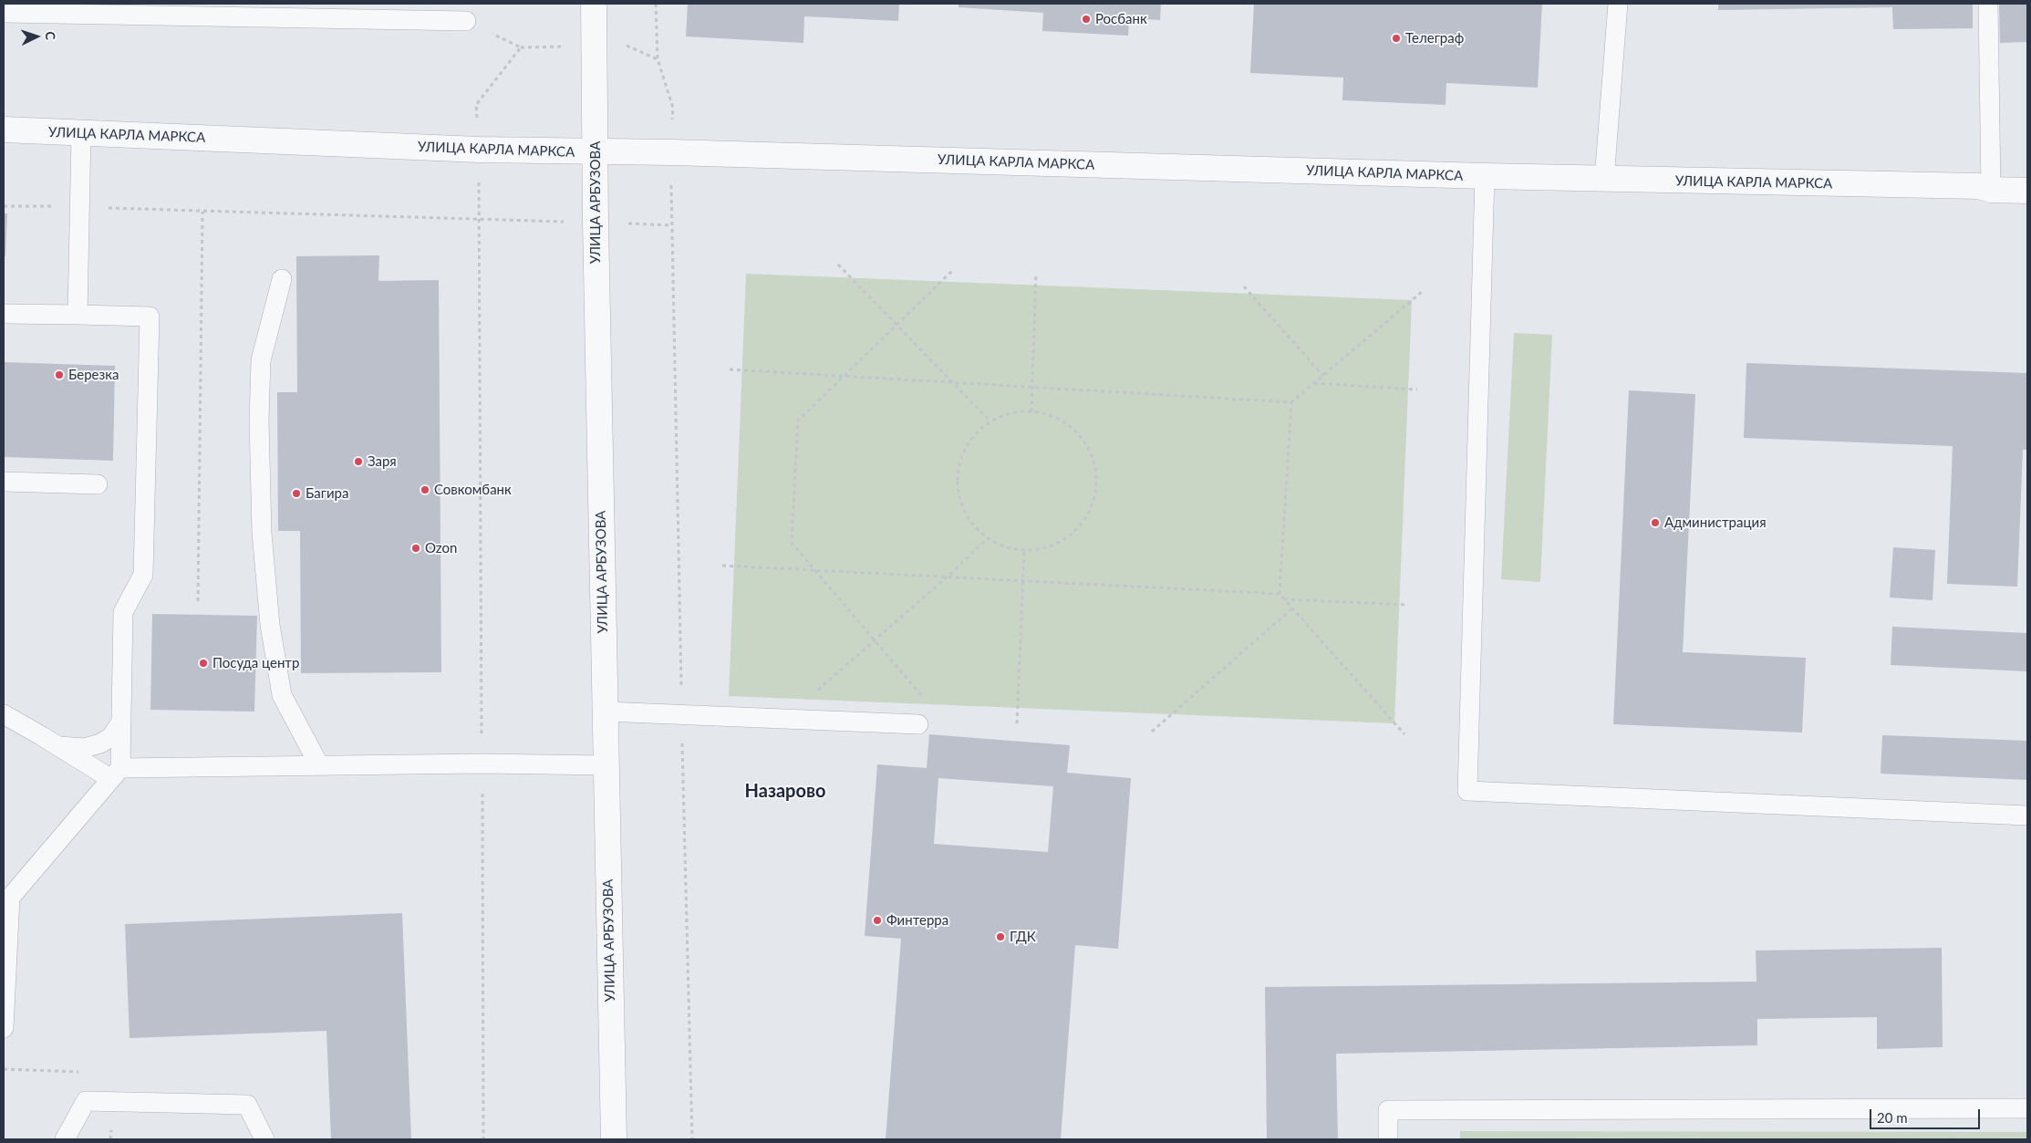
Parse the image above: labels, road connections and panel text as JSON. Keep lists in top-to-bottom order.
{
  "streets": {
    "street": ["УЛИЦА КАРЛА МАРКСА", "УЛИЦА АРБУЗОВА"]
  },
  "crossings": [
    ["УЛИЦА КАРЛА МАРКСА", "УЛИЦА АРБУЗОВА"]
  ],
  "districts": ["Назарово"],
  "places": [
    "Росбанк",
    "Телеграф",
    "Березка",
    "Заря",
    "Совкомбанк",
    "Багира",
    "Администрация",
    "Ozon",
    "Посуда центр",
    "Финтерра",
    "ГДК"
  ],
  "scale_bar": "20 m",
  "north": "right"
}
